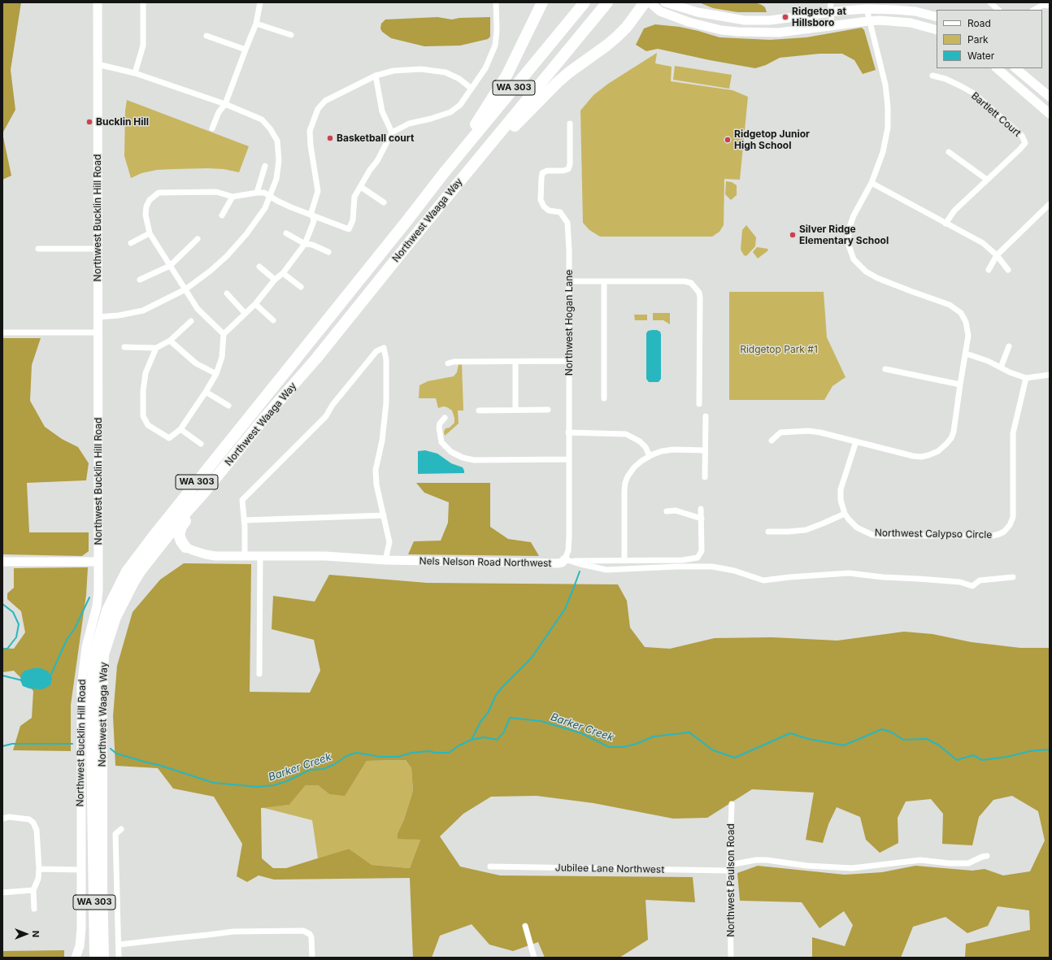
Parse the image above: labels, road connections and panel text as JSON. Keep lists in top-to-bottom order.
{
  "streets": {
    "highway": ["WA 303", "Northwest Waaga Way"],
    "main road": ["Northwest Bucklin Hill Road", "Nels Nelson Road Northwest"],
    "street": [
      "Bartlett Court",
      "Northwest Hogan Lane",
      "Northwest Calypso Circle",
      "Jubilee Lane Northwest",
      "Northwest Paulson Road"
    ]
  },
  "crossings": [
    ["Northwest Hogan Lane", "Nels Nelson Road Northwest"],
    ["Jubilee Lane Northwest", "Northwest Paulson Road"]
  ],
  "water": ["Barker Creek"],
  "parks": ["Ridgetop Park #1"],
  "places": [
    "Ridgetop at Hillsboro",
    "Bucklin Hill",
    "Basketball court",
    "Ridgetop Junior High School",
    "Silver Ridge Elementary School"
  ],
  "legend": ["Road", "Park", "Water"],
  "north": "right"
}
